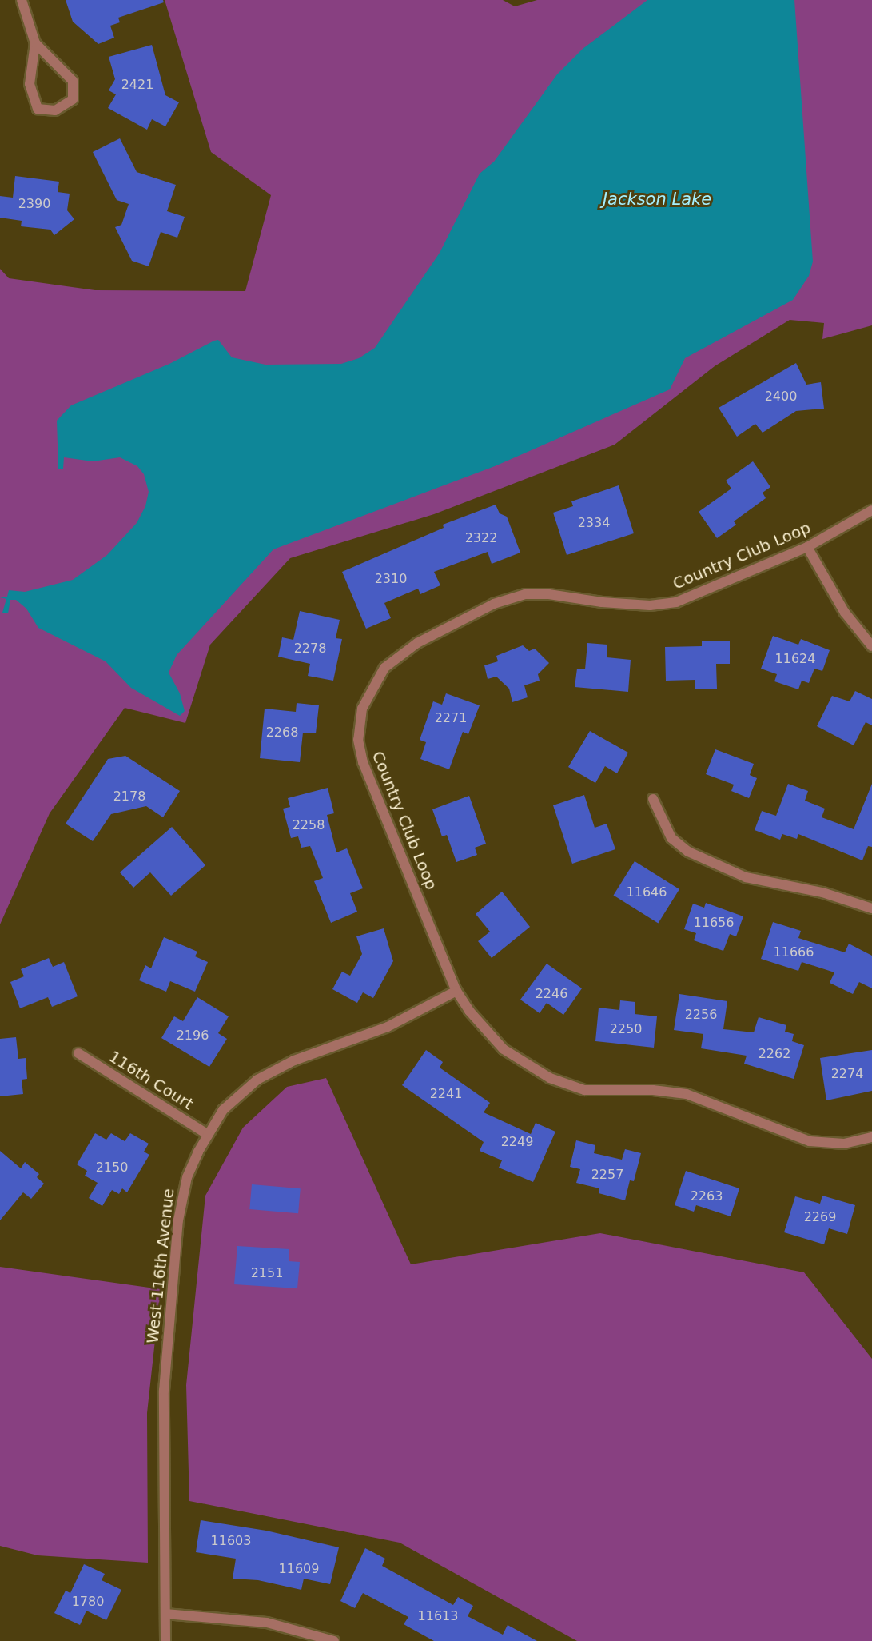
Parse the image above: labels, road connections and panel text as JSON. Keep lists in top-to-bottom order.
{
  "streets": {
    "street": ["Country Club Loop", "116th Court", "West 116th Avenue"]
  },
  "crossings": [
    ["Country Club Loop", "West 116th Avenue"],
    ["116th Court", "West 116th Avenue"]
  ],
  "water": ["Jackson Lake"],
  "house_numbers": [
    "2421",
    "2390",
    "2400",
    "2334",
    "2322",
    "2310",
    "2278",
    "11624",
    "2271",
    "2268",
    "2178",
    "2258",
    "11646",
    "11656",
    "11666",
    "2246",
    "2256",
    "2250",
    "2196",
    "2262",
    "2274",
    "2241",
    "2249",
    "2150",
    "2257",
    "2263",
    "2269",
    "2151",
    "11603",
    "11609",
    "1780",
    "11613"
  ]
}
